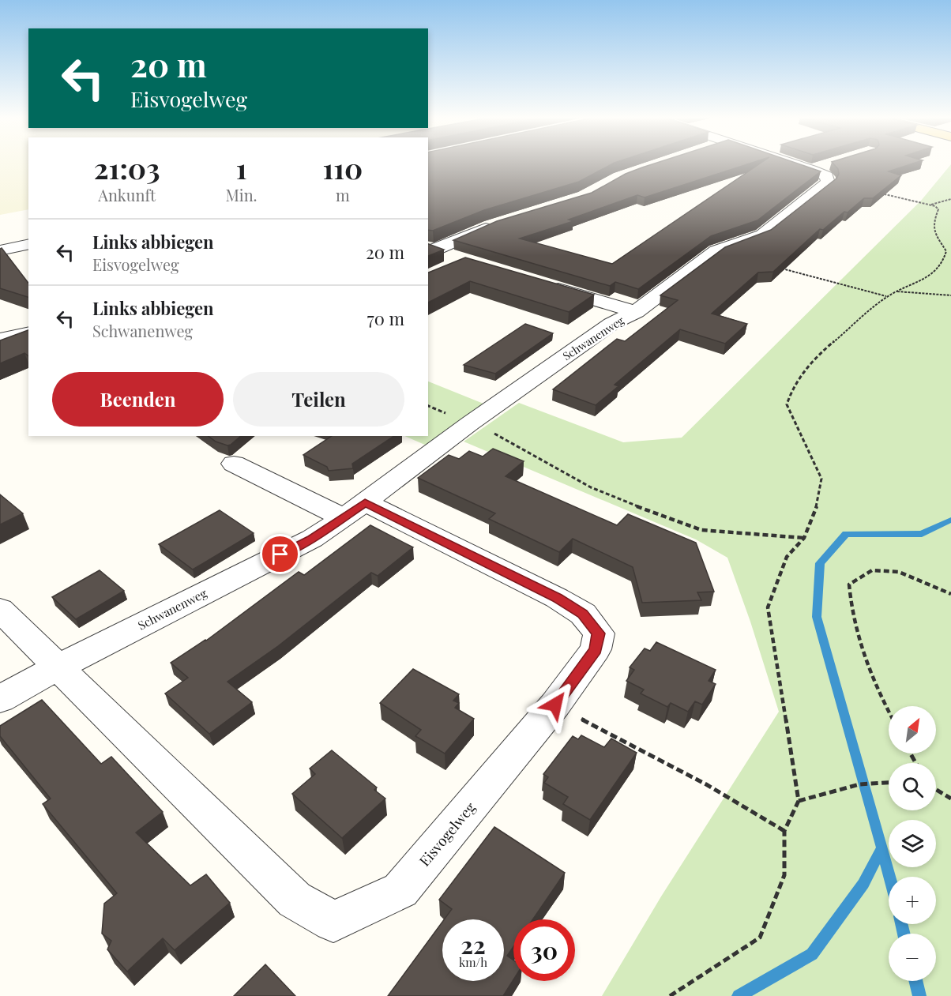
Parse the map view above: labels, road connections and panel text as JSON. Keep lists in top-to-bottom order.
{
  "streets": {
    "street": ["Schwanenweg", "Eisvogelweg"]
  },
  "crossings": [
    ["Schwanenweg", "Eisvogelweg"]
  ],
  "north": "top right",
  "page": {
    "turn": ["20 m", "Eisvogelweg"],
    "eta": [
      "21:03",
      "Ankunft",
      "1",
      "Min.",
      "110",
      "m"
    ],
    "list": [
      {
        "name": "Links abbiegen",
        "note": "Eisvogelweg",
        "value": "20 m"
      },
      {
        "name": "Links abbiegen",
        "note": "Schwanenweg",
        "value": "70 m"
      }
    ],
    "buttons": ["Beenden", "Teilen"],
    "map_buttons": ["+", "−"],
    "speed": "22 km/h",
    "limit": "30"
  }
}
